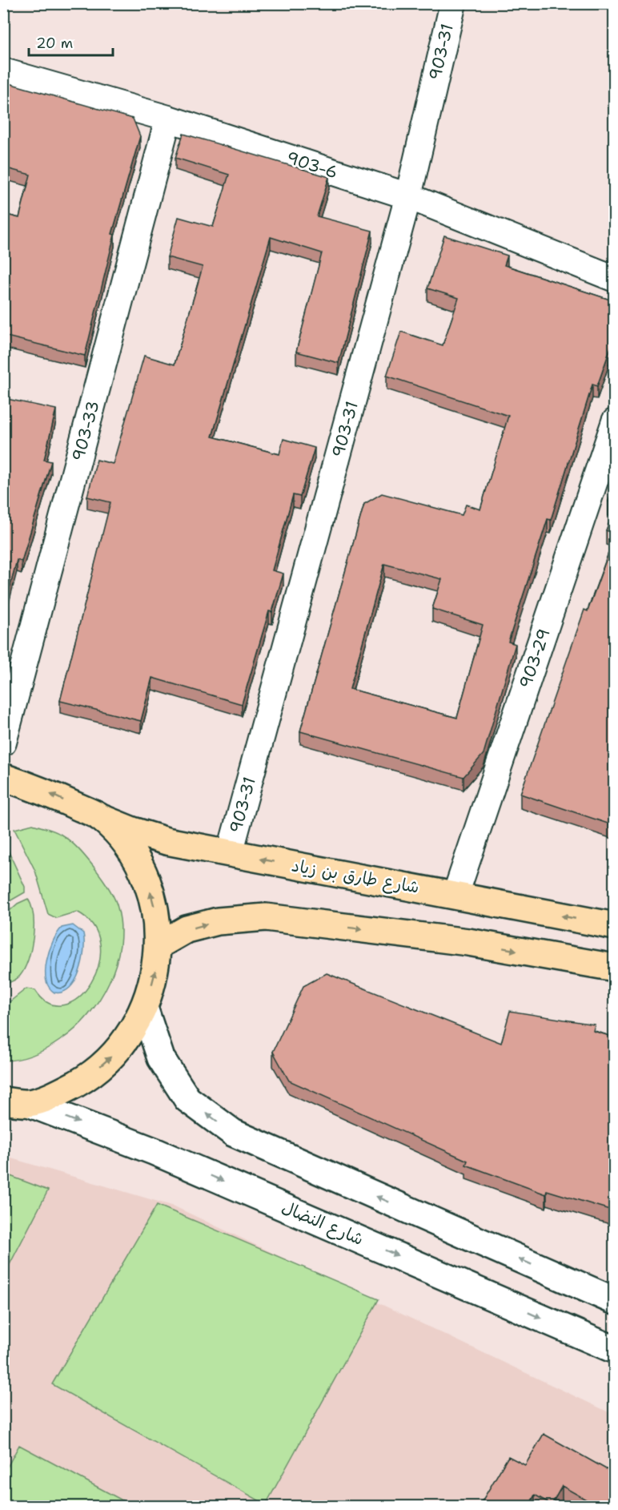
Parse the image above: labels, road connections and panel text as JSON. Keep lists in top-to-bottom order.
{
  "streets": {
    "main road": ["شارع طارق بن زياد", "شارع النضال"],
    "street": [
      "903-31",
      "903-6",
      "903-33",
      "903-29"
    ]
  },
  "crossings": [
    ["903-31", "903-6"],
    ["903-31", "شارع طارق بن زياد"],
    ["903-6", "903-33"],
    ["903-29", "شارع طارق بن زياد"]
  ],
  "scale_bar": "20 m"
}
